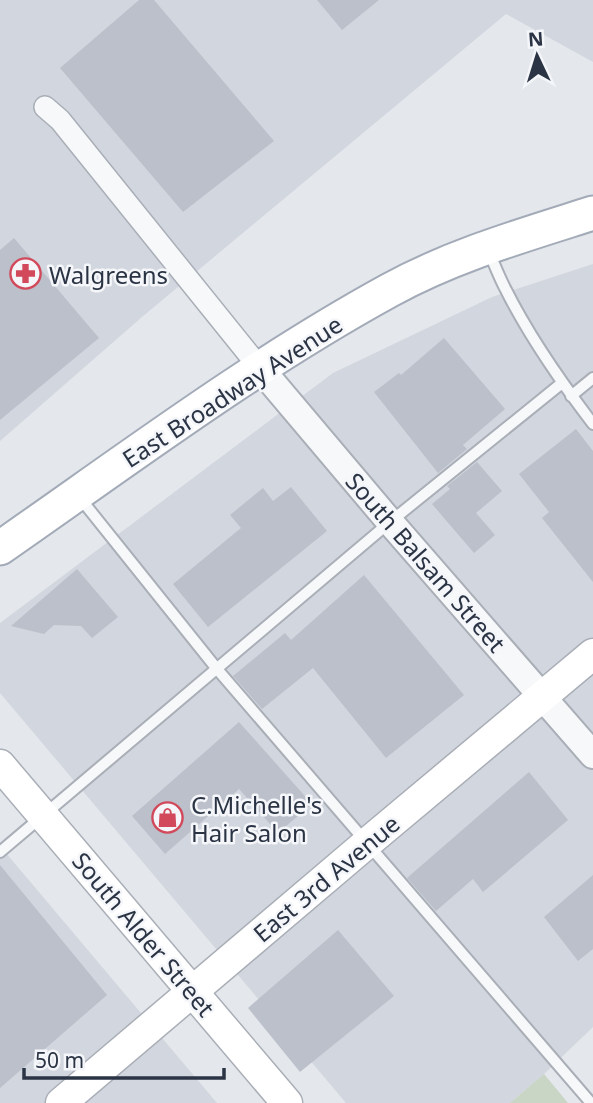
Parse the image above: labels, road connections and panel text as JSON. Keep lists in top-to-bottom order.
{
  "streets": {
    "main road": ["East Broadway Avenue", "East 3rd Avenue", "South Alder Street"],
    "street": ["South Balsam Street"]
  },
  "crossings": [
    ["East Broadway Avenue", "South Balsam Street"],
    ["South Balsam Street", "East 3rd Avenue"],
    ["East 3rd Avenue", "South Alder Street"]
  ],
  "places": {
    "pharmacy": ["Walgreens"],
    "shop": ["C.Michelle's Hair Salon"]
  },
  "scale_bar": "50 m",
  "north": "top"
}
